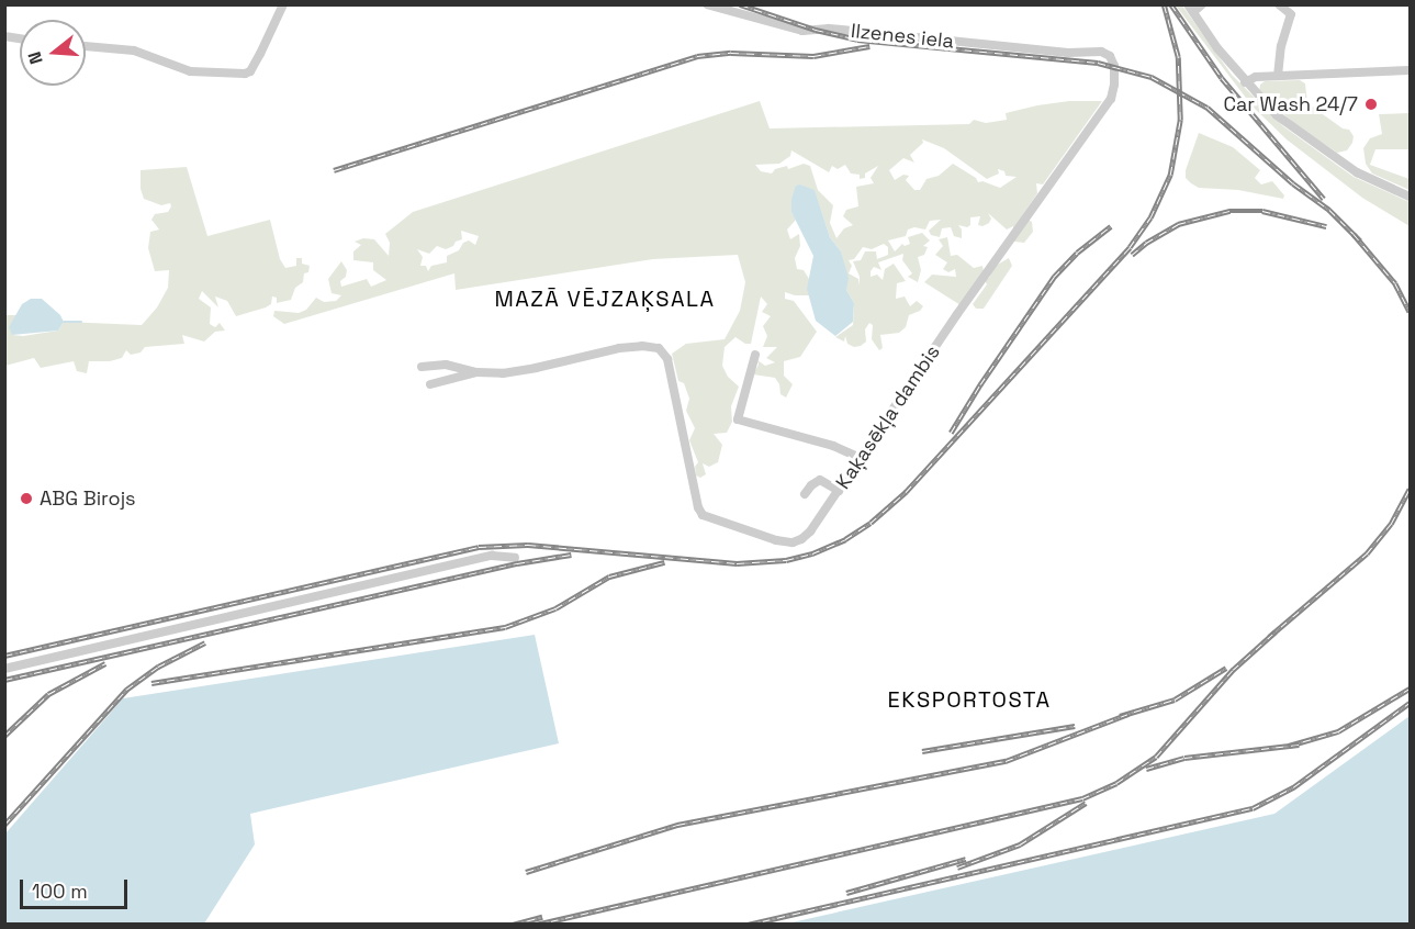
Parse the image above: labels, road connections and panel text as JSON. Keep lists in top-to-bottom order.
{
  "streets": {
    "street": ["Ilzenes iela", "Kaķasēkļa dambis"]
  },
  "crossings": [
    ["Ilzenes iela", "Kaķasēkļa dambis"]
  ],
  "districts": ["MAZĀ VĒJZAĶSALA", "EKSPORTOSTA"],
  "places": ["Car Wash 24/7", "ABG Birojs"],
  "scale_bar": "100 m",
  "north": "left"
}
